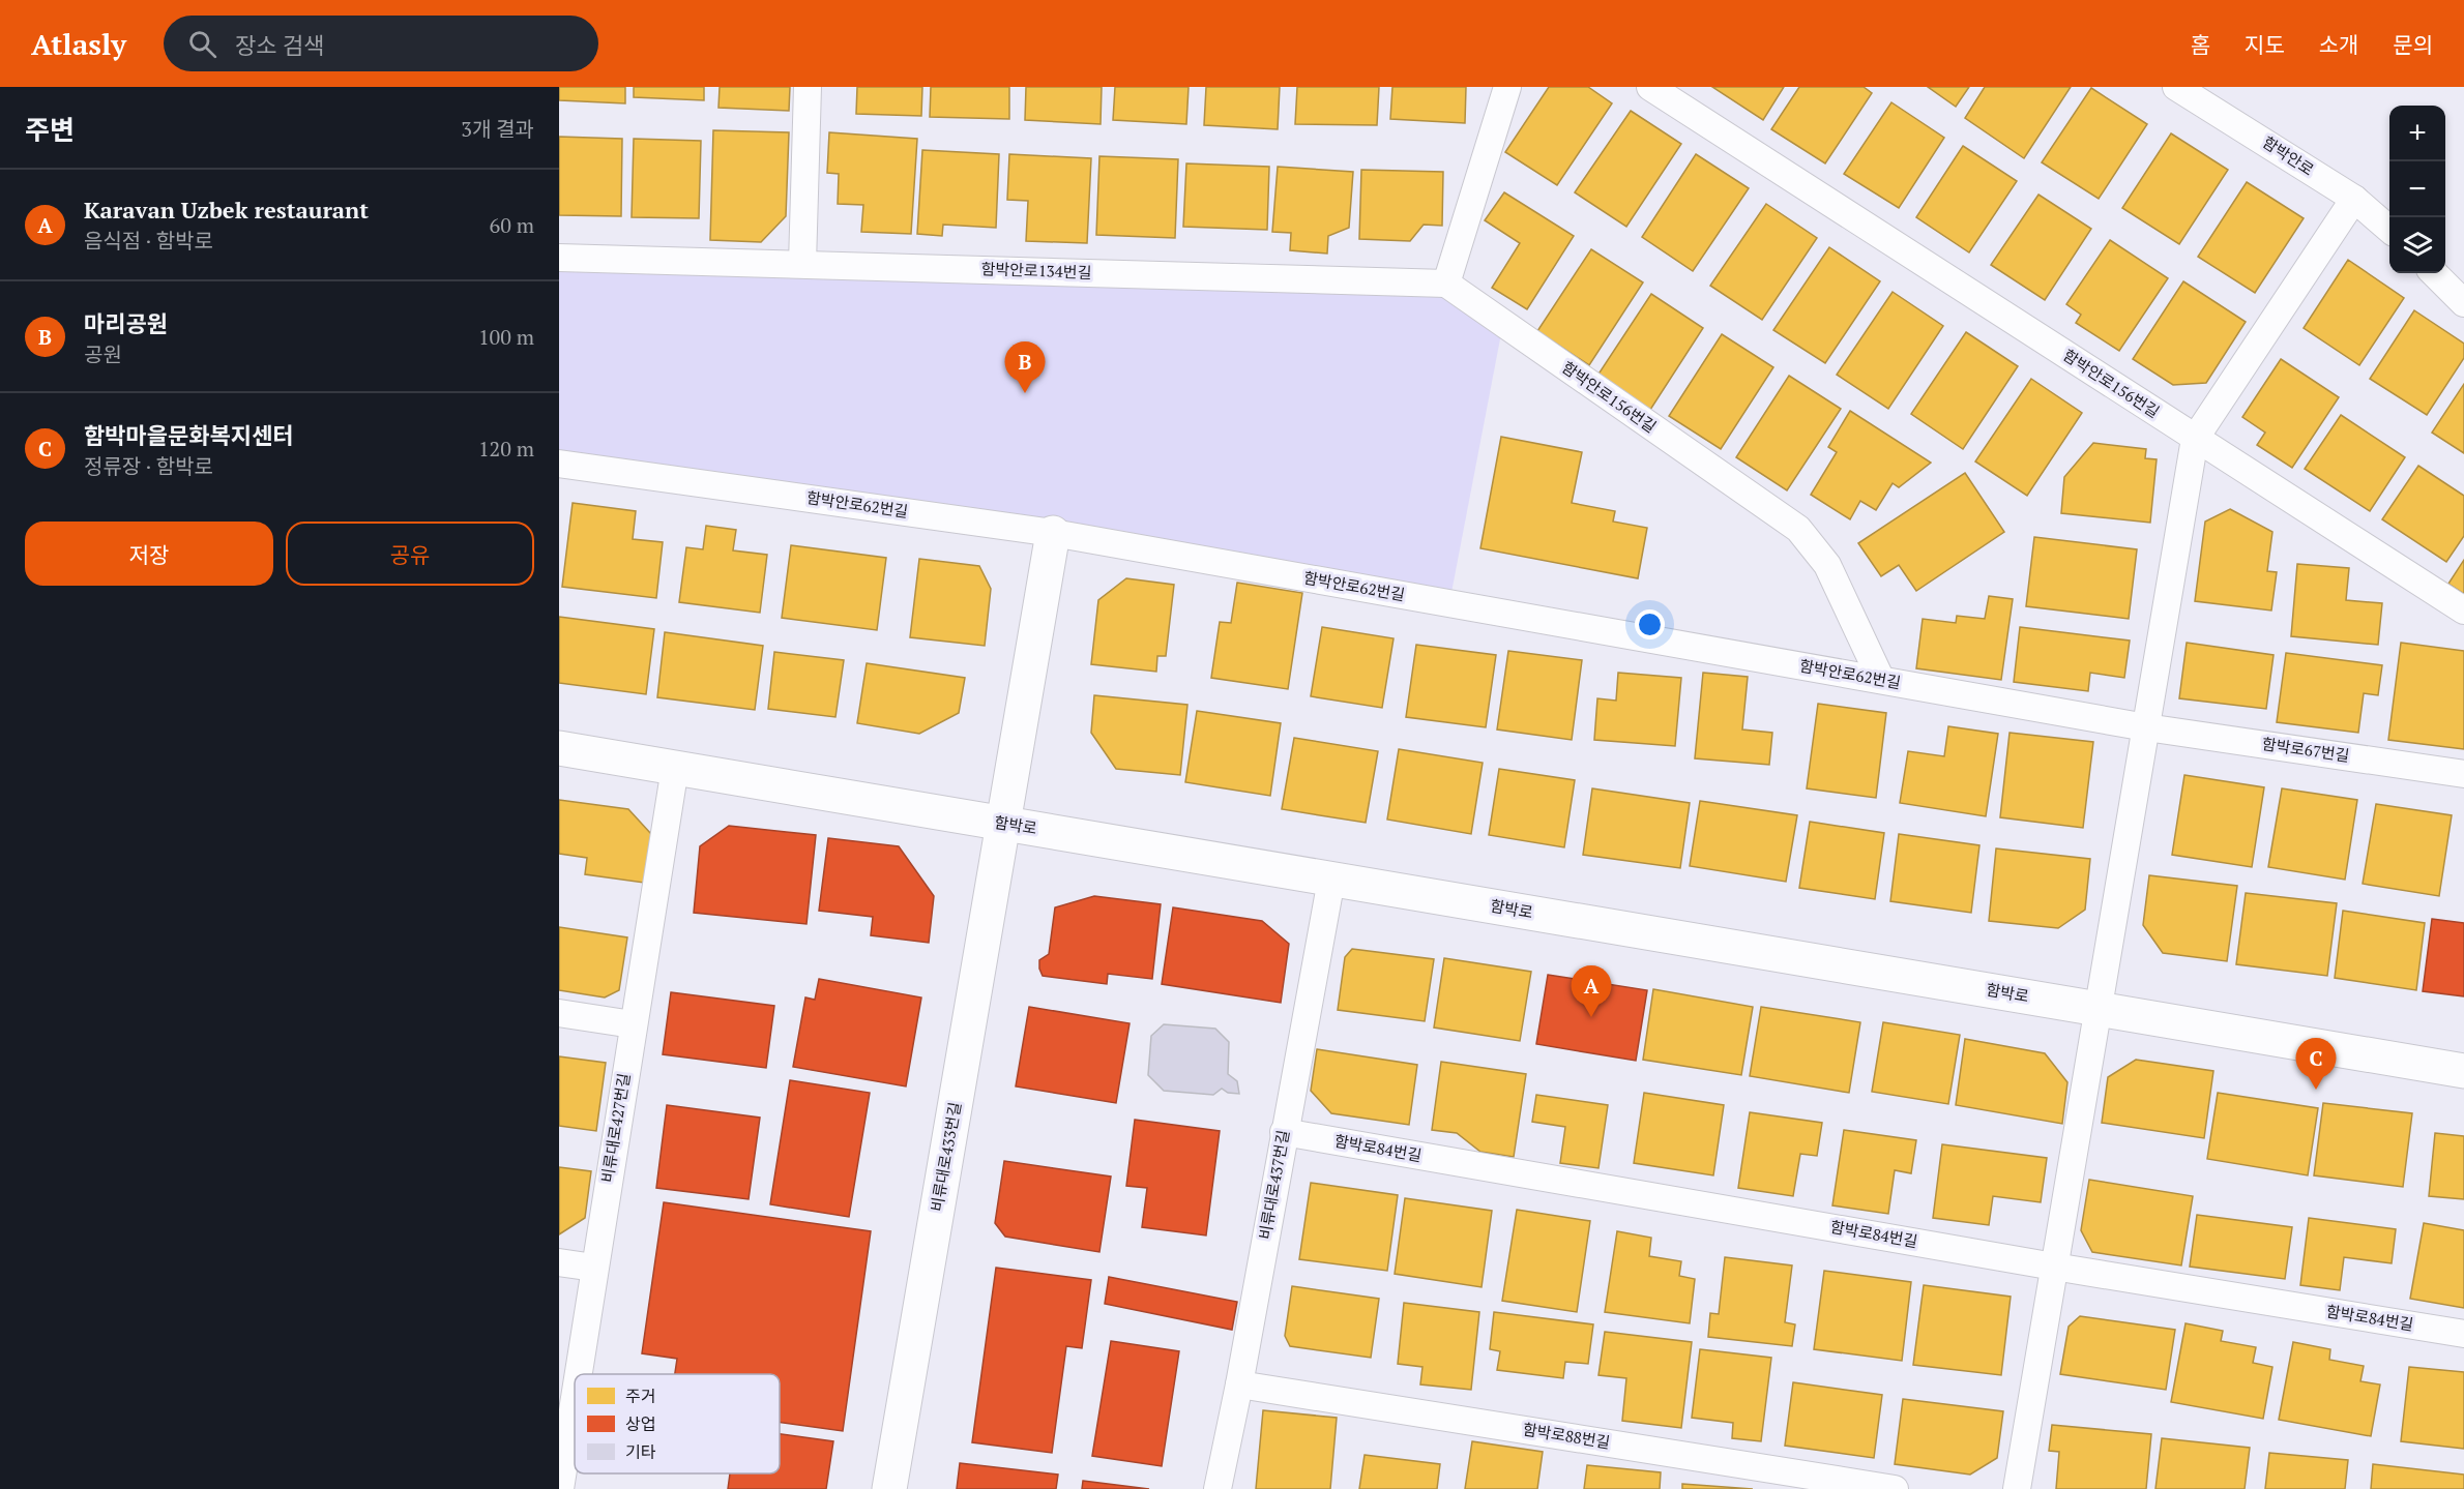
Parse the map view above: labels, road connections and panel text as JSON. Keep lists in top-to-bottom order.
{
  "streets": {
    "street": ["함박로", "비류대로433번길"],
    "lane": [
      "함박안로",
      "함박안로134번길",
      "함박안로156번길",
      "함박안로62번길",
      "함박로67번길",
      "비류대로427번길",
      "함박로84번길",
      "비류대로437번길",
      "함박로88번길"
    ]
  },
  "crossings": [
    ["함박안로134번길", "함박안로156번길"],
    ["함박안로156번길", "함박안로62번길"],
    ["함박안로62번길", "함박로67번길"],
    ["함박안로62번길", "비류대로433번길"],
    ["함박로", "비류대로427번길"],
    ["함박로", "비류대로433번길"],
    ["함박로", "비류대로437번길"],
    ["함박로84번길", "비류대로437번길"],
    ["비류대로437번길", "함박로88번길"]
  ],
  "legend": ["주거", "상업", "기타"],
  "page": {
    "header": "Atlasly",
    "search": "장소 검색",
    "nav": [
      "홈",
      "지도",
      "소개",
      "문의"
    ],
    "heading": ["주변", "3개 결과"],
    "map_buttons": ["+", "−"],
    "list": [
      {
        "mark": "A",
        "name": "Karavan Uzbek restaurant",
        "note": "음식점 · 함박로",
        "value": "60 m"
      },
      {
        "mark": "B",
        "name": "마리공원",
        "note": "공원",
        "value": "100 m"
      },
      {
        "mark": "C",
        "name": "함박마을문화복지센터",
        "note": "정류장 · 함박로",
        "value": "120 m"
      }
    ],
    "pins": ["B", "A", "C"],
    "buttons": ["저장", "공유"]
  }
}
